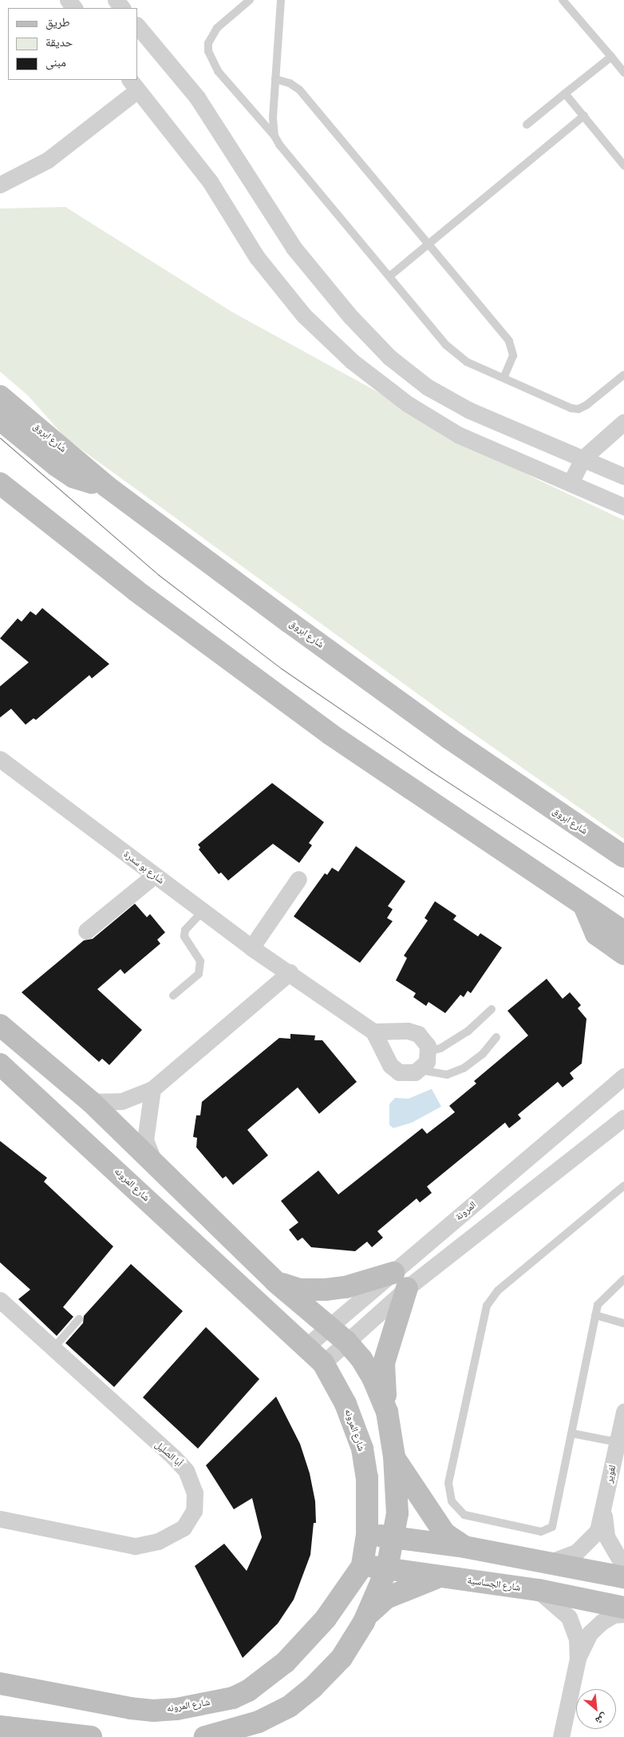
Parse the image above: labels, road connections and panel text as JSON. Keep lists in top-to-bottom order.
{
  "streets": {
    "street": [
      "شارع ابروق",
      "شارع بو سدرة",
      "شارع المرونه",
      "المرونة",
      "أبا الصليل",
      "لغوير",
      "شارع الجساسية"
    ]
  },
  "crossings": [
    ["شارع المرونه", "المرونة"],
    ["شارع المرونه", "شارع الجساسية"]
  ],
  "legend": ["طريق", "حديقة", "مبنى"],
  "north": "bottom right"
}
